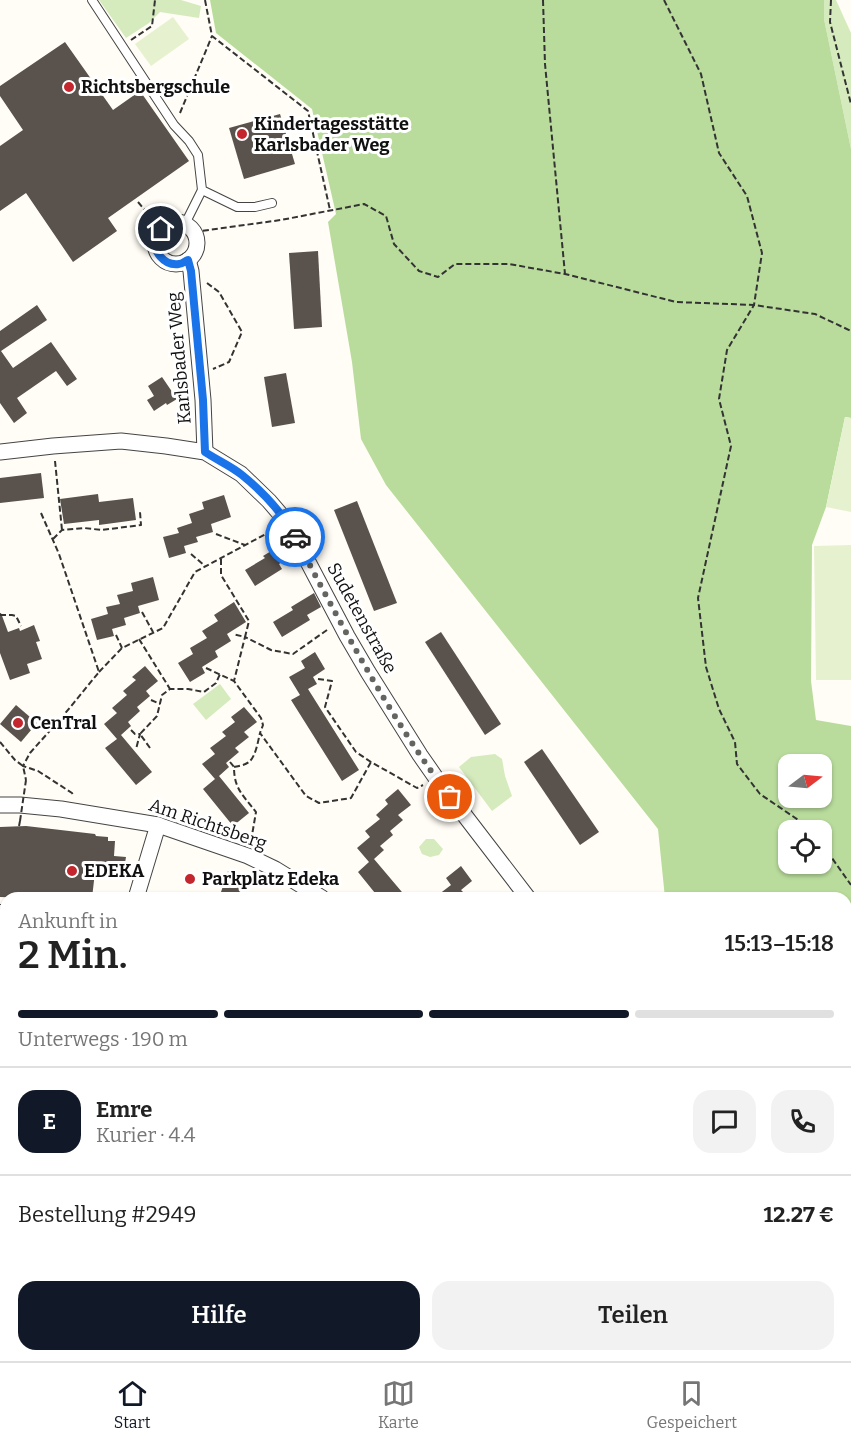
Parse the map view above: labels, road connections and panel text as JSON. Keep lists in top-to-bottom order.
{
  "streets": {
    "street": ["Karlsbader Weg", "Sudetenstraße", "Am Richtsberg"]
  },
  "crossings": [
    ["Karlsbader Weg", "Sudetenstraße"]
  ],
  "places": [
    "Richtsbergschule",
    "Kindertagesstätte Karlsbader Weg",
    "CenTral",
    "EDEKA",
    "Parkplatz Edeka"
  ],
  "north": "right",
  "page": {
    "heading": ["2 Min.", "Ankunft in", "15:13–15:18"],
    "panel": [
      "Emre",
      "Kurier · 4.4",
      "Bestellung #2949",
      "12.27 €"
    ],
    "bar": "Unterwegs · 190 m",
    "round": "E",
    "buttons": ["Hilfe", "Teilen"],
    "tabs": ["Start", "Karte", "Gespeichert"]
  }
}
